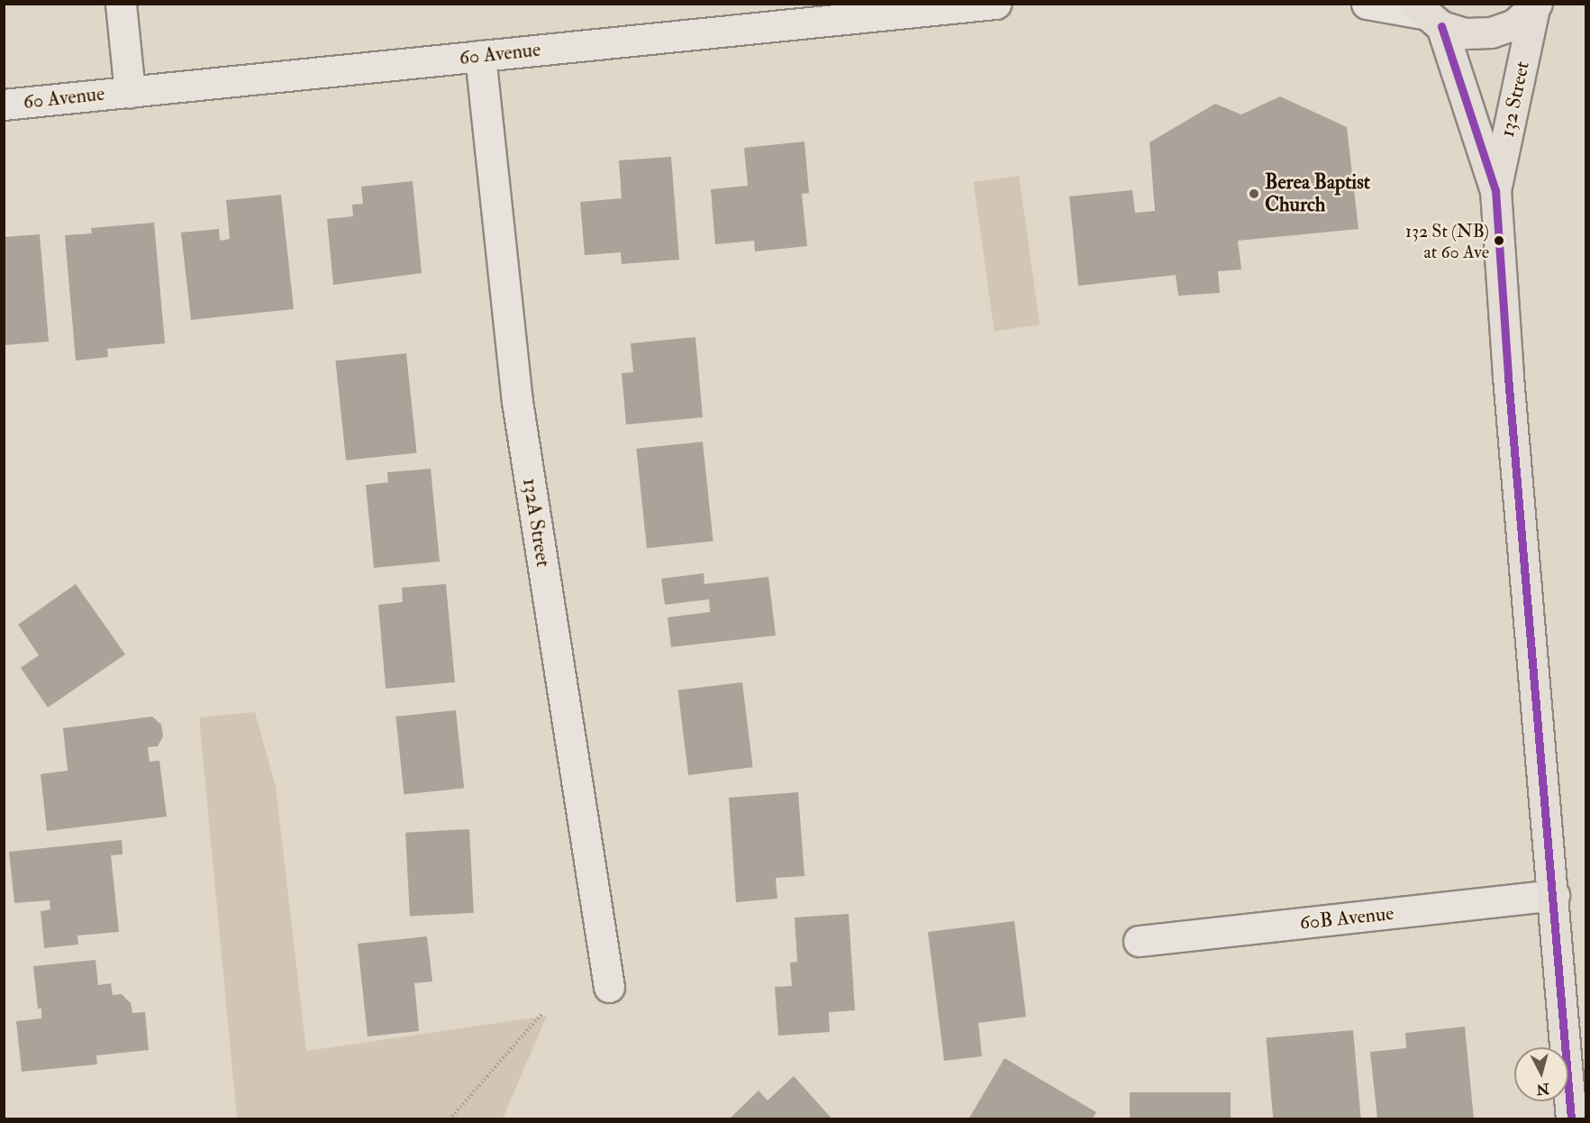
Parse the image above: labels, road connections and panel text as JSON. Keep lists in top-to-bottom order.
{
  "streets": {
    "main road": ["132 Street"],
    "street": ["60 Avenue", "132A Street", "60B Avenue"]
  },
  "crossings": [
    ["60 Avenue", "132A Street"],
    ["132 Street", "60B Avenue"]
  ],
  "places": ["Berea Baptist Church", "132 St (NB) at 60 Ave"],
  "north": "bottom"
}
